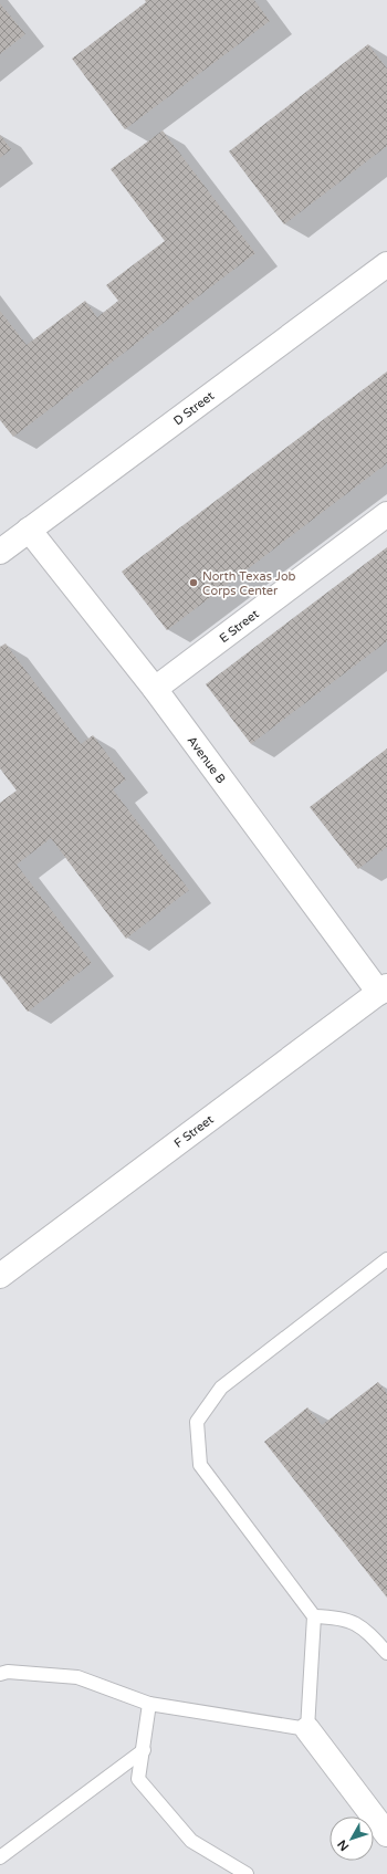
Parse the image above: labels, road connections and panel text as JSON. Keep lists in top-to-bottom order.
{
  "streets": {
    "street": [
      "D Street",
      "E Street",
      "Avenue B",
      "F Street"
    ]
  },
  "crossings": [
    ["D Street", "Avenue B"],
    ["E Street", "Avenue B"],
    ["Avenue B", "F Street"]
  ],
  "places": ["North Texas Job Corps Center"],
  "north": "bottom left"
}
